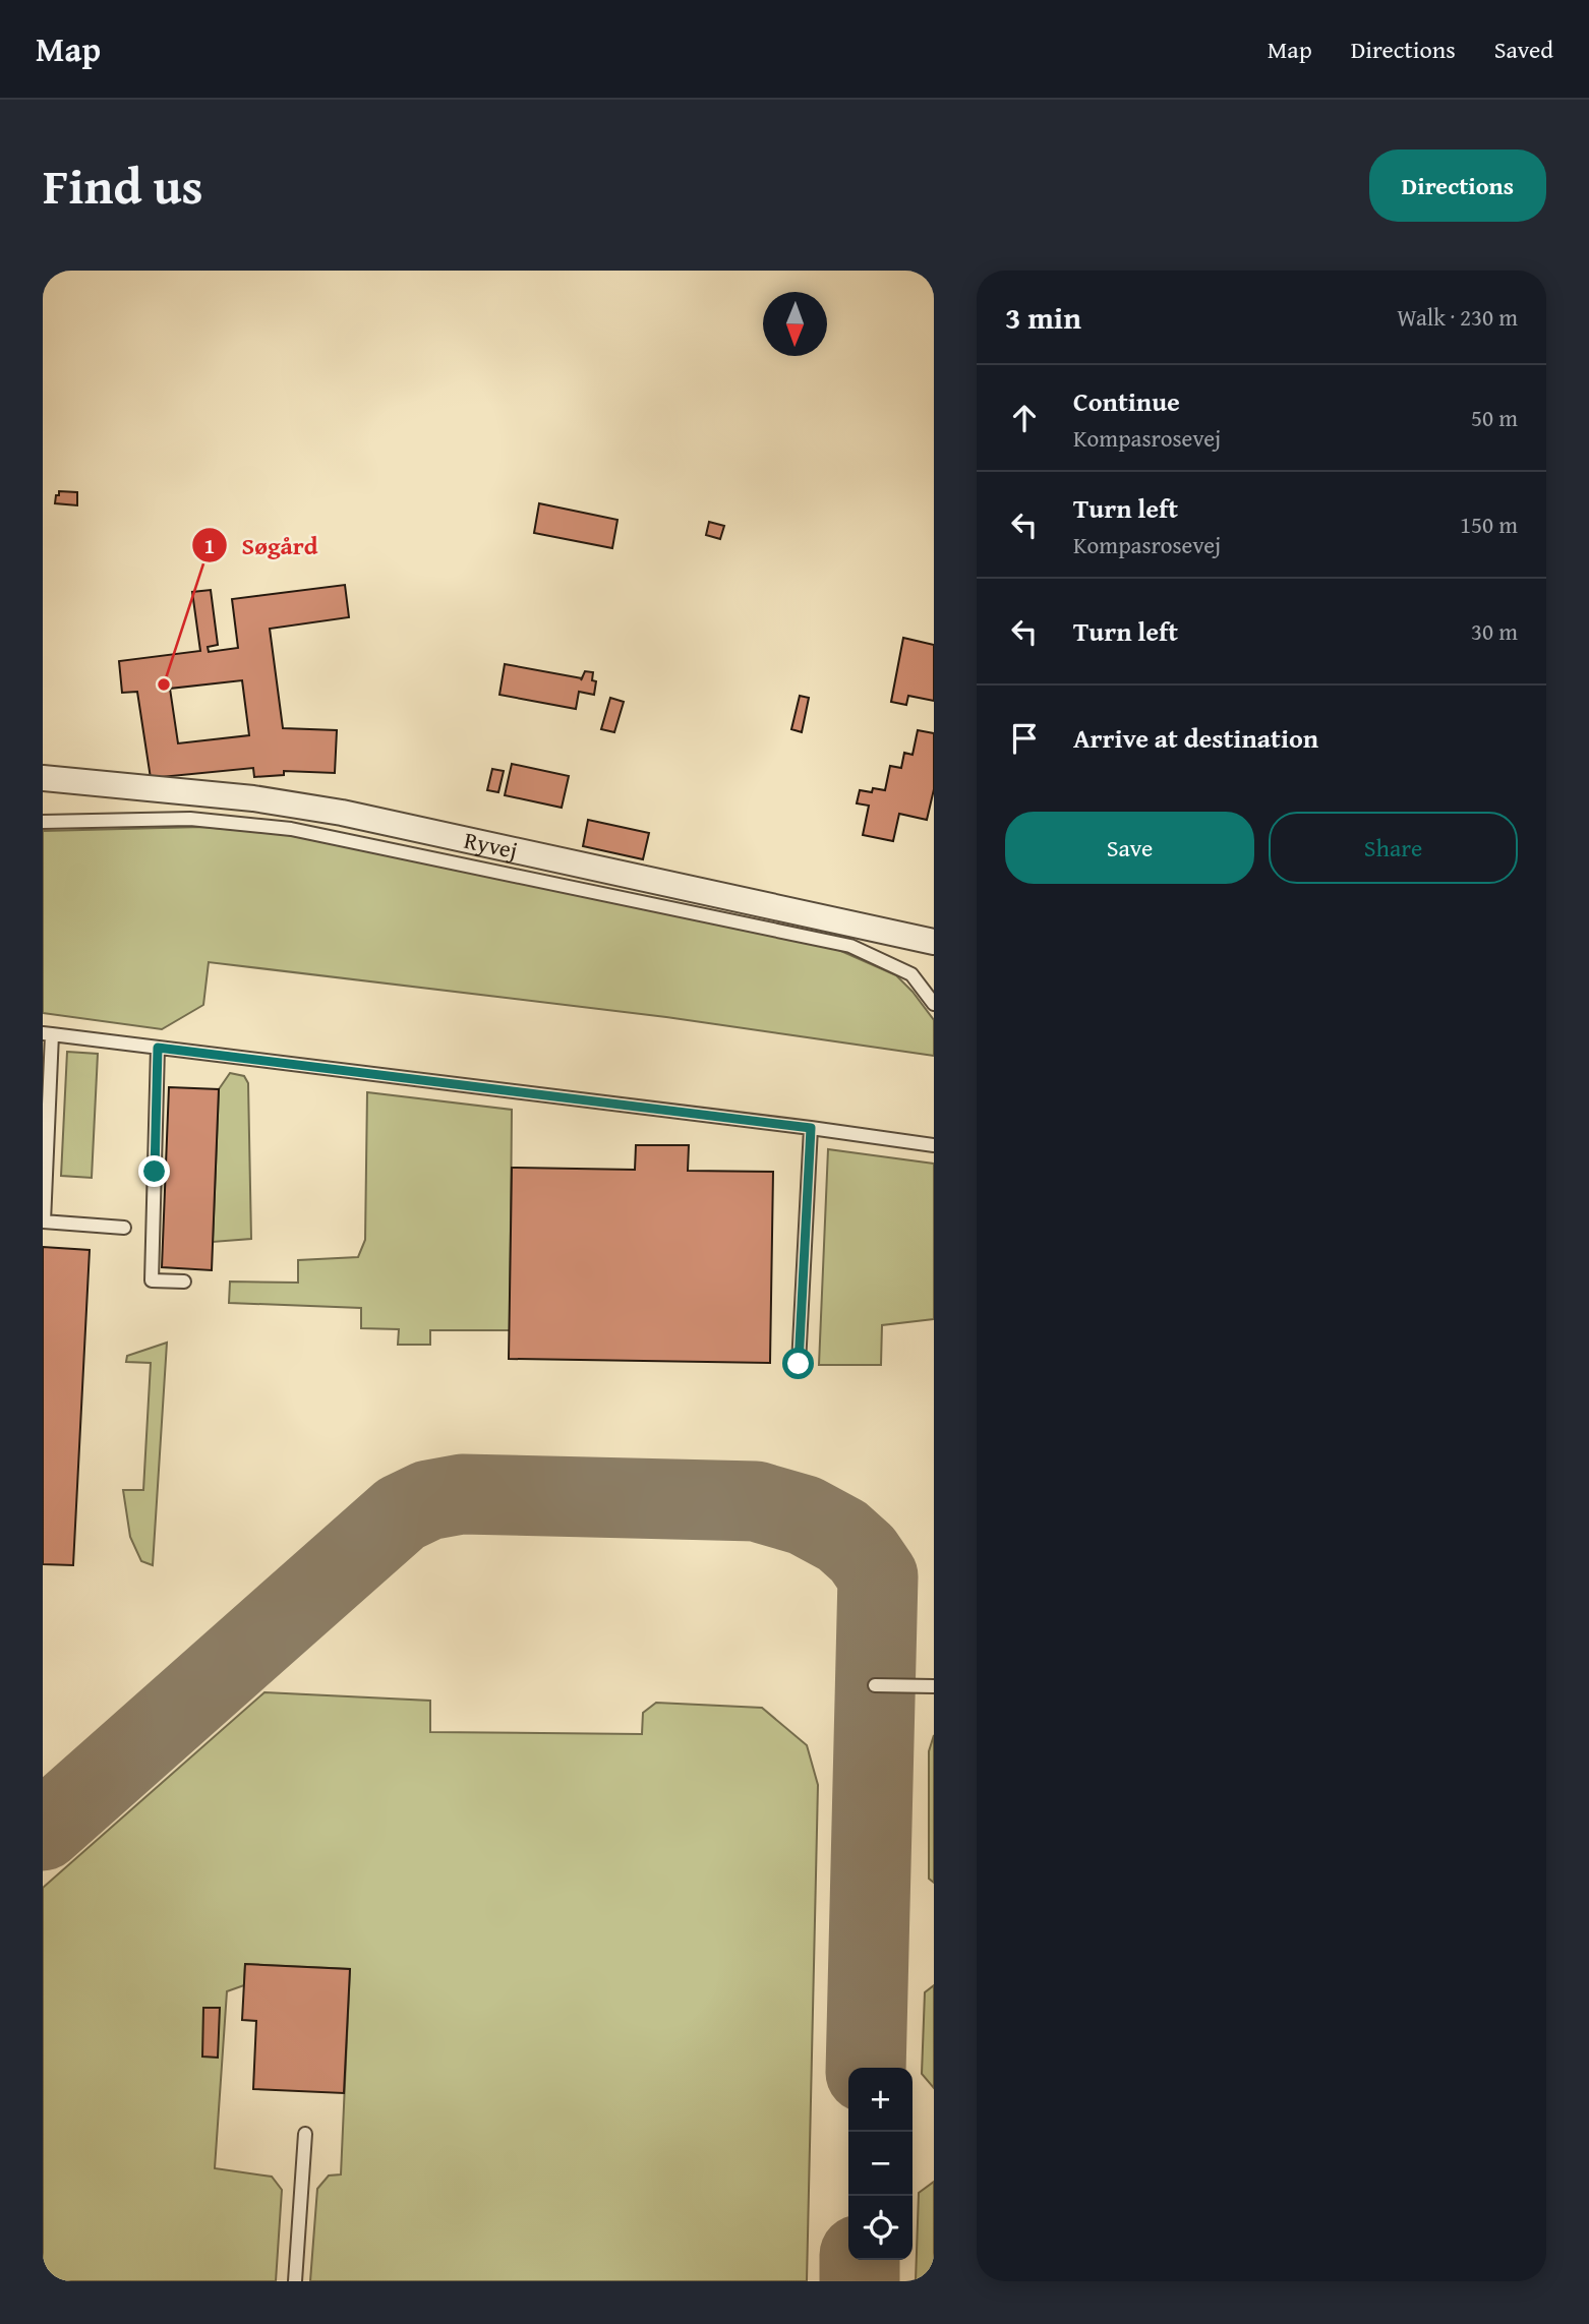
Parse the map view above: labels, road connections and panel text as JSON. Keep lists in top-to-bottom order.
{
  "streets": {
    "street": ["Ryvej"]
  },
  "places": ["Søgård"],
  "north": "bottom",
  "page": {
    "header": "Map",
    "nav": ["Map", "Directions", "Saved"],
    "title": "Find us",
    "buttons": [
      "Directions",
      ["Save", "Share"]
    ],
    "heading": ["3 min", "Walk · 230 m"],
    "list": [
      ["Continue", "Kompasrosevej", "50 m"],
      ["Turn left", "Kompasrosevej", "150 m"],
      ["Turn left", "30 m"],
      "Arrive at destination"
    ],
    "map_buttons": ["+", "−"]
  }
}
